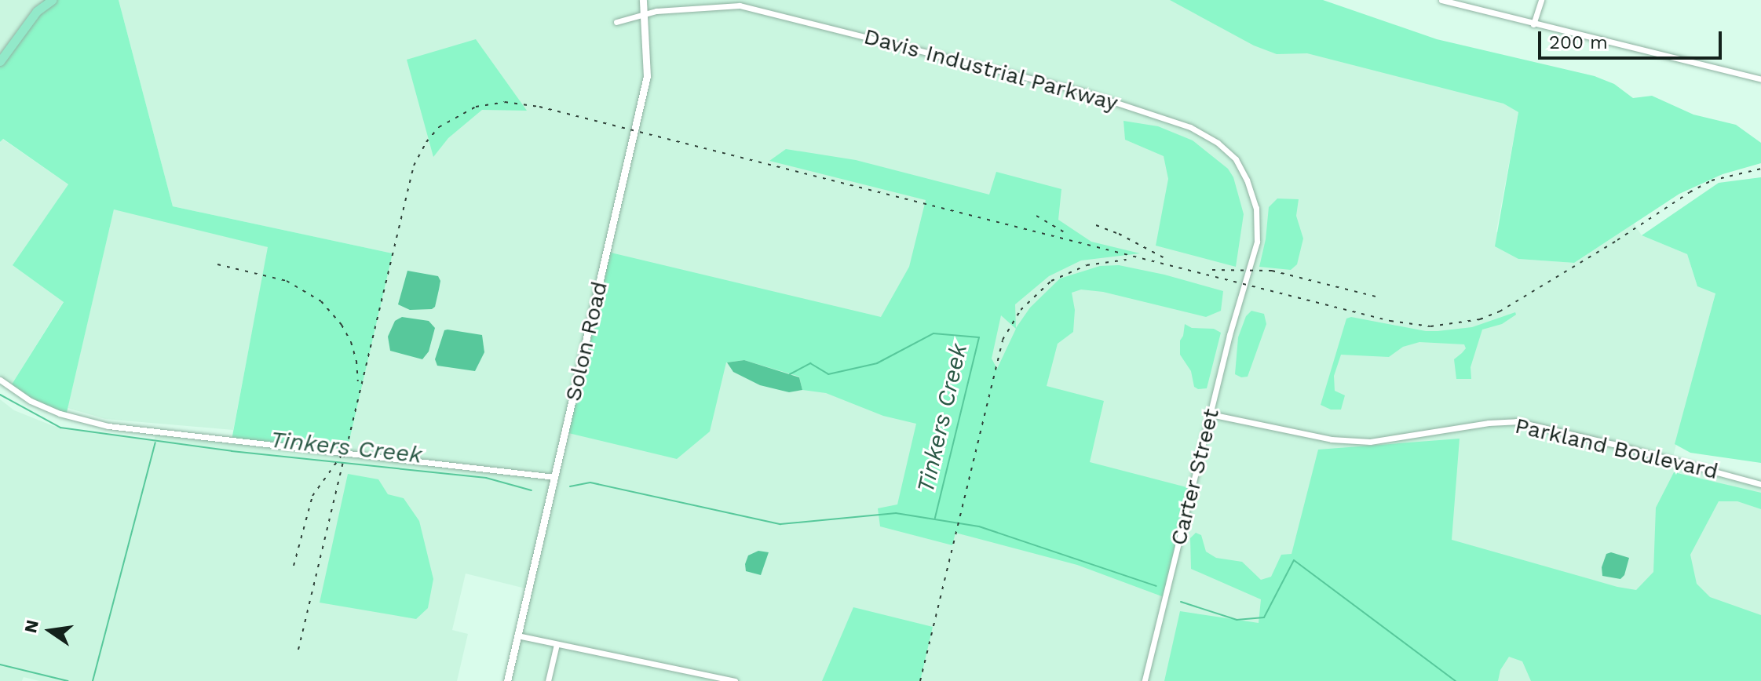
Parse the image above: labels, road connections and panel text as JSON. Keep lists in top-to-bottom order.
{
  "streets": {
    "street": [
      "Davis Industrial Parkway",
      "Solon Road",
      "Parkland Boulevard",
      "Carter Street"
    ]
  },
  "crossings": [
    ["Davis Industrial Parkway", "Solon Road"],
    ["Davis Industrial Parkway", "Carter Street"],
    ["Parkland Boulevard", "Carter Street"]
  ],
  "water": ["Tinkers Creek"],
  "scale_bar": "200 m",
  "north": "left"
}
